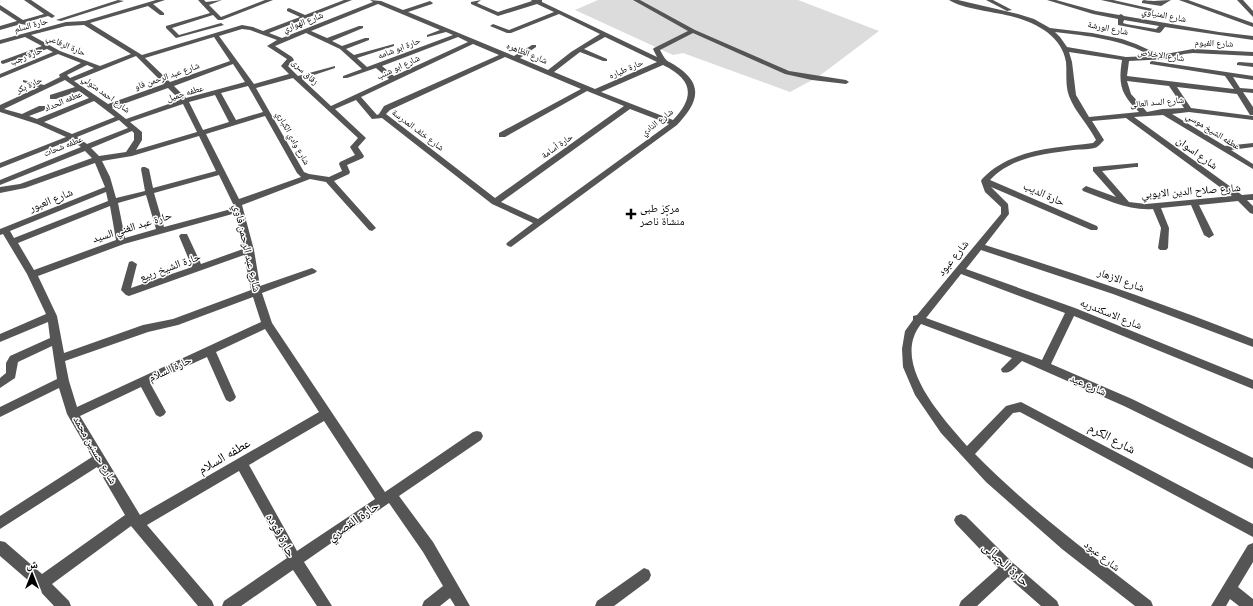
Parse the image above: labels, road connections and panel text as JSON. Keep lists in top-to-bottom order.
{
  "streets": {
    "street": [
      "شارع المنياوي",
      "شارع الهواري",
      "حارة السلم",
      "شارع الورشة",
      "شارع الفيوم",
      "حارة الرفاعي",
      "حارة ابو شامه",
      "شارع الظاهره",
      "شارع الإخلاص",
      "حارة رجب",
      "شارع ابو شنب",
      "حارة طياره",
      "زقاق سرى",
      "شارع عبد الرحمن فاو",
      "حارة بكر",
      "عطفه جميل",
      "شارع احمد متولي",
      "عطفه الحداد",
      "شارع السد العالى",
      "شارع النادي",
      "شارع خلف المدرسة",
      "عطفه الشيخ موسي",
      "شارع وادي الكباري",
      "عطفه شحات",
      "حارة أسامة",
      "شارع اسوان",
      "شارع صلاح الدين الايوبي",
      "حارة الديب",
      "شارع العبور",
      "حارة عبد الغني السيد",
      "شارع عبد الرحمن فاوي",
      "شارع عبود",
      "حارة الشيخ ربيع",
      "شارع الازهار",
      "شارع الاسكندريه",
      "حارة السلام",
      "شارع عيد",
      "شارع الكرم",
      "شارع حسنين محمد",
      "عطفه السلام",
      "حارة القصري",
      "حارة فوده",
      "حارة الجبالى"
    ]
  },
  "crossings": [
    ["شارع الهواري", "حارة الرفاعي"],
    ["شارع الهواري", "شارع الظاهره"],
    ["شارع الهواري", "زقاق سرى"],
    ["شارع الهواري", "حارة بكر"],
    ["شارع الهواري", "شارع وادي الكباري"],
    ["شارع الهواري", "شارع عبد الرحمن فاوي"],
    ["حارة السلم", "حارة الرفاعي"],
    ["حارة السلم", "شارع عبد الرحمن فاوي"],
    ["شارع الورشة", "شارع الفيوم"],
    ["شارع الفيوم", "شارع الإخلاص"],
    ["حارة الرفاعي", "حارة رجب"],
    ["حارة الرفاعي", "حارة بكر"],
    ["حارة الرفاعي", "شارع احمد متولي"],
    ["حارة ابو شامه", "شارع الظاهره"],
    ["حارة ابو شامه", "شارع ابو شنب"],
    ["شارع الظاهره", "شارع ابو شنب"],
    ["شارع الظاهره", "حارة طياره"],
    ["شارع الظاهره", "شارع النادي"],
    ["شارع الظاهره", "شارع خلف المدرسة"],
    ["شارع الظاهره", "حارة أسامة"],
    ["شارع ابو شنب", "زقاق سرى"],
    ["حارة طياره", "شارع النادي"],
    ["زقاق سرى", "عطفه جميل"],
    ["زقاق سرى", "شارع وادي الكباري"],
    ["شارع عبد الرحمن فاو", "شارع احمد متولي"],
    ["شارع عبد الرحمن فاو", "شارع وادي الكباري"],
    ["شارع عبد الرحمن فاو", "شارع عبد الرحمن فاوي"],
    ["حارة بكر", "شارع احمد متولي"],
    ["عطفه جميل", "شارع احمد متولي"],
    ["عطفه جميل", "شارع وادي الكباري"],
    ["عطفه جميل", "شارع عبد الرحمن فاوي"],
    ["شارع احمد متولي", "عطفه الحداد"],
    ["شارع احمد متولي", "عطفه شحات"],
    ["شارع السد العالى", "عطفه الشيخ موسي"],
    ["شارع السد العالى", "شارع اسوان"],
    ["شارع النادي", "شارع خلف المدرسة"],
    ["شارع خلف المدرسة", "حارة أسامة"],
    ["شارع وادي الكباري", "حارة عبد الغني السيد"],
    ["شارع اسوان", "شارع صلاح الدين الايوبي"],
    ["حارة الديب", "شارع عبود"],
    ["شارع العبور", "شارع حسنين محمد"],
    ["حارة عبد الغني السيد", "شارع عبد الرحمن فاوي"],
    ["حارة عبد الغني السيد", "شارع حسنين محمد"],
    ["شارع عبد الرحمن فاوي", "حارة الشيخ ربيع"],
    ["شارع عبد الرحمن فاوي", "حارة السلام"],
    ["شارع عبد الرحمن فاوي", "عطفه السلام"],
    ["شارع عبد الرحمن فاوي", "حارة القصري"],
    ["شارع عبود", "شارع الازهار"],
    ["شارع عبود", "شارع الاسكندريه"],
    ["شارع عبود", "شارع عيد"],
    ["شارع عبود", "شارع الكرم"],
    ["حارة السلام", "شارع حسنين محمد"],
    ["شارع حسنين محمد", "عطفه السلام"],
    ["عطفه السلام", "حارة فوده"],
    ["حارة القصري", "حارة فوده"]
  ],
  "places": {
    "health": ["مركز طبى منشأة ناصر"]
  },
  "north": "top"
}
